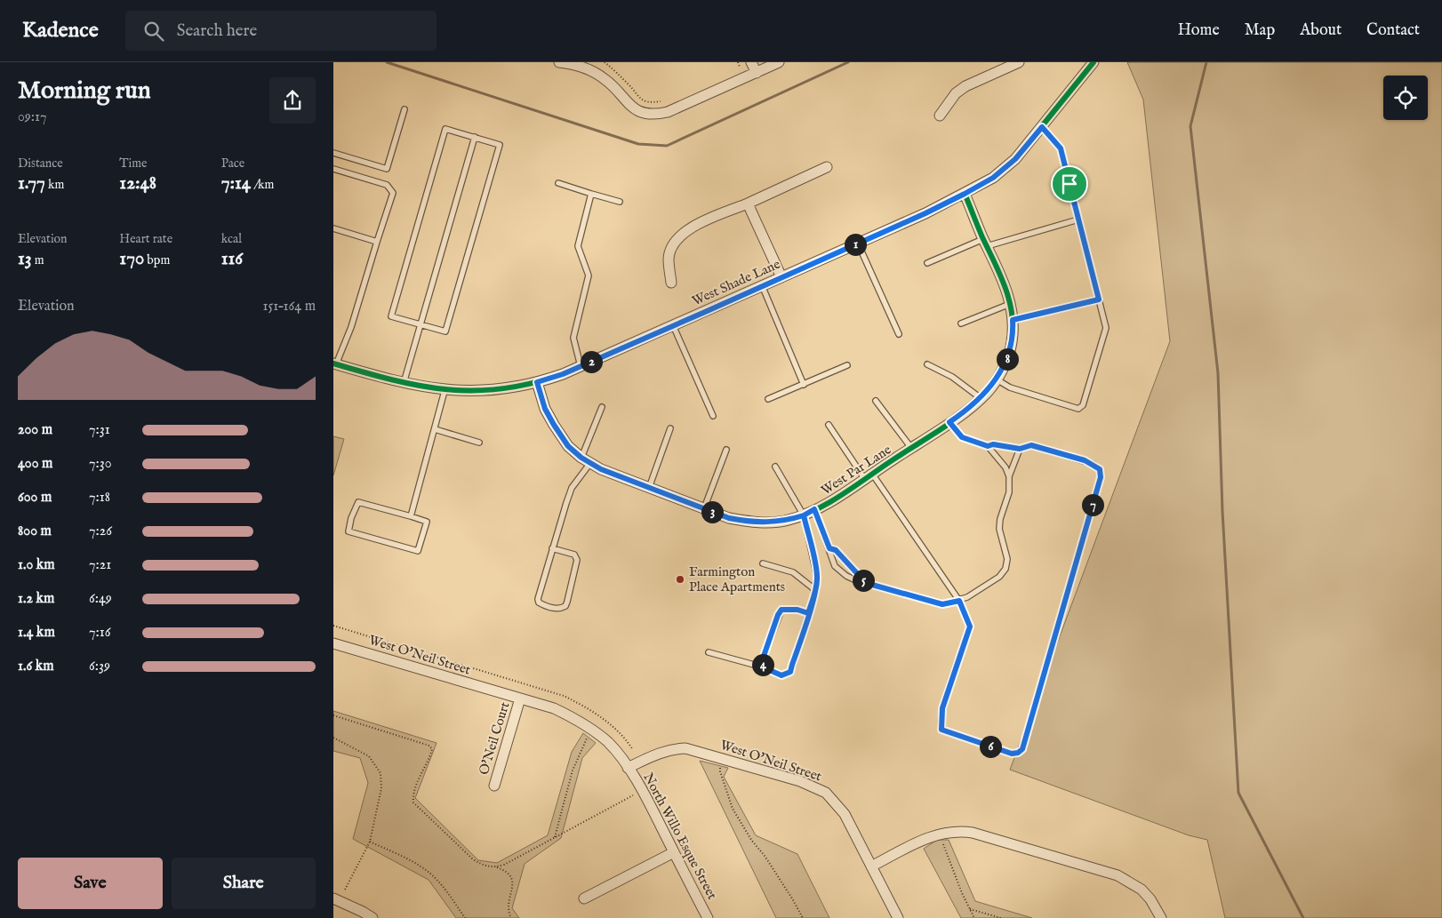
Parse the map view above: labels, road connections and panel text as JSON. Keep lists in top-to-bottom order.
{
  "streets": {
    "street": [
      "West Shade Lane",
      "West Par Lane",
      "West O'Neil Street",
      "O'Neil Court",
      "North Willo Esque Street"
    ]
  },
  "crossings": [
    ["West Shade Lane", "West Par Lane"],
    ["West O'Neil Street", "O'Neil Court"],
    ["West O'Neil Street", "North Willo Esque Street"]
  ],
  "places": ["Farmington Place Apartments"],
  "page": {
    "header": "Kadence",
    "search": "Search here",
    "nav": [
      "Home",
      "Map",
      "About",
      "Contact"
    ],
    "heading": ["Morning run", "09:17"],
    "stats": [
      ["Distance", "1.77 km"],
      ["Time", "12:48"],
      ["Pace", "7:14 /km"],
      ["Elevation", "13 m"],
      ["Heart rate", "170 bpm"],
      ["kcal", "116"]
    ],
    "pins": [
      "1",
      "8",
      "2",
      "7",
      "3",
      "5",
      "4",
      "6"
    ],
    "chart": ["Elevation", "151–164 m"],
    "list": [
      {
        "name": "200 m",
        "note": "7:31"
      },
      {
        "name": "400 m",
        "note": "7:30"
      },
      {
        "name": "600 m",
        "note": "7:18"
      },
      {
        "name": "800 m",
        "note": "7:26"
      },
      {
        "name": "1.0 km",
        "note": "7:21"
      },
      {
        "name": "1.2 km",
        "note": "6:49"
      },
      {
        "name": "1.4 km",
        "note": "7:16"
      },
      {
        "name": "1.6 km",
        "note": "6:39"
      }
    ],
    "buttons": ["Save", "Share"]
  }
}
